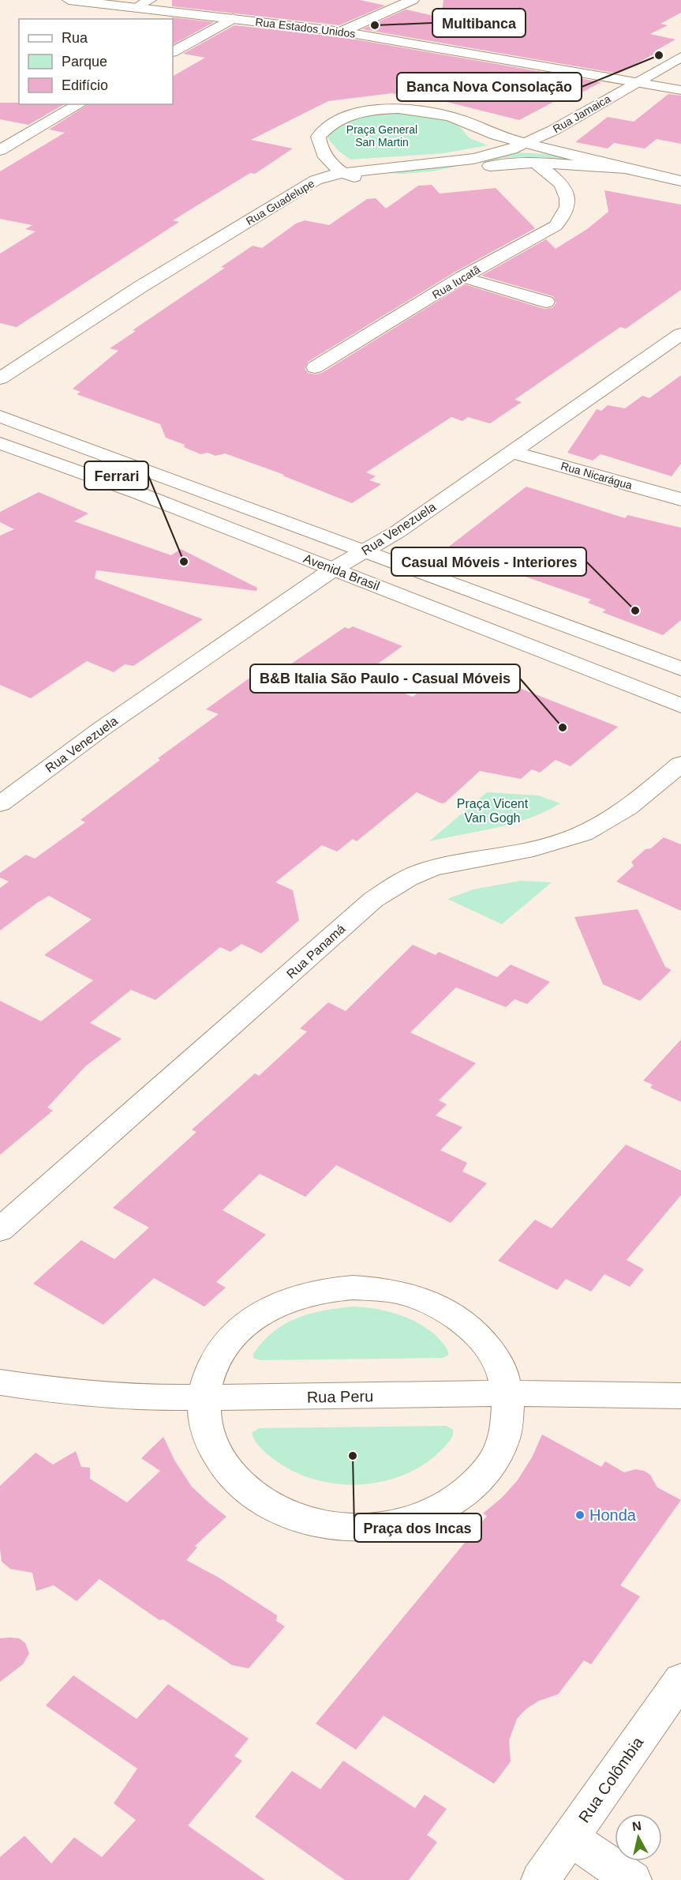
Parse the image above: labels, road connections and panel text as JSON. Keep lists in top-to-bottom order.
{
  "streets": {
    "street": [
      "Rua Estados Unidos",
      "Rua Jamaica",
      "Rua Guadelupe",
      "Rua Iucatã",
      "Rua Nicarágua",
      "Rua Venezuela",
      "Avenida Brasil",
      "Rua Panamá",
      "Rua Peru",
      "Rua Colômbia"
    ]
  },
  "crossings": [
    ["Rua Estados Unidos", "Rua Jamaica"],
    ["Rua Jamaica", "Rua Guadelupe"],
    ["Rua Nicarágua", "Rua Venezuela"],
    ["Rua Venezuela", "Avenida Brasil"]
  ],
  "parks": ["Praça General San Martin", "Praça Vicent Van Gogh"],
  "places": [
    "Multibanca",
    "Banca Nova Consolação",
    "Ferrari",
    "Casual Móveis - Interiores",
    "B&B Italia São Paulo - Casual Móveis",
    "Praça dos Incas",
    "Honda"
  ],
  "legend": ["Rua", "Parque", "Edifício"],
  "north": "top"
}
